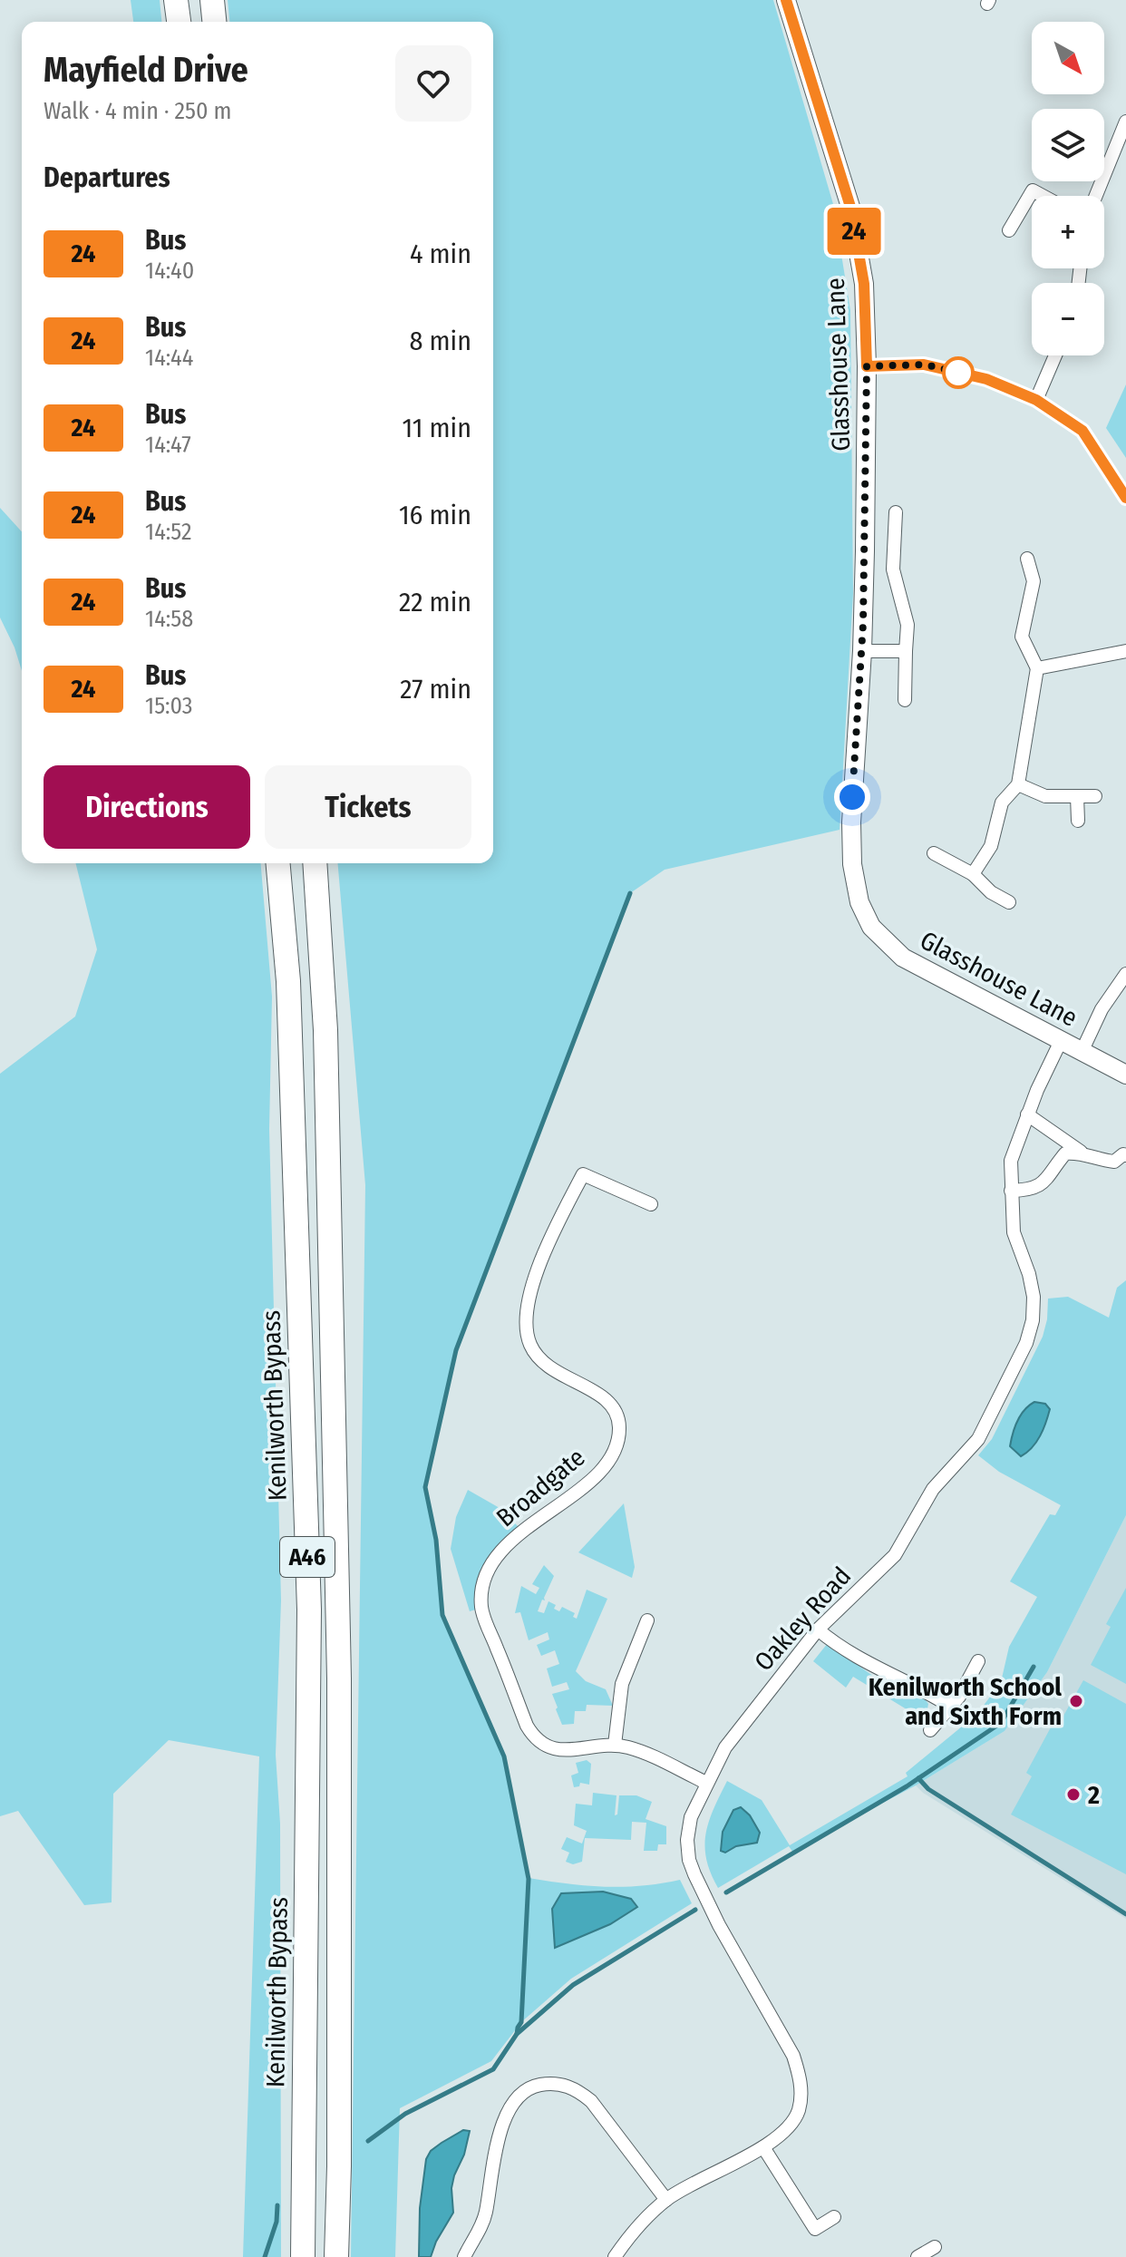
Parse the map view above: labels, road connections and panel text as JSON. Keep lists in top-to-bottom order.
{
  "streets": {
    "highway": ["Kenilworth Bypass", "A46"],
    "street": ["Glasshouse Lane", "Broadgate", "Oakley Road"]
  },
  "crossings": [
    ["Glasshouse Lane", "Oakley Road"],
    ["Broadgate", "Oakley Road"]
  ],
  "places": ["Kenilworth School and Sixth Form", "2"],
  "lines": ["bus line 24"],
  "north": "bottom right",
  "page": {
    "on_map": "24",
    "map_buttons": ["+", "−"],
    "heading": [
      ["Mayfield Drive", "Walk · 4 min · 250 m"],
      "Departures"
    ],
    "list": [
      {
        "mark": "24",
        "name": "Bus",
        "note": "14:40",
        "value": "4 min"
      },
      {
        "mark": "24",
        "name": "Bus",
        "note": "14:44",
        "value": "8 min"
      },
      {
        "mark": "24",
        "name": "Bus",
        "note": "14:47",
        "value": "11 min"
      },
      {
        "mark": "24",
        "name": "Bus",
        "note": "14:52",
        "value": "16 min"
      },
      {
        "mark": "24",
        "name": "Bus",
        "note": "14:58",
        "value": "22 min"
      },
      {
        "mark": "24",
        "name": "Bus",
        "note": "15:03",
        "value": "27 min"
      }
    ],
    "buttons": ["Directions", "Tickets"]
  }
}
